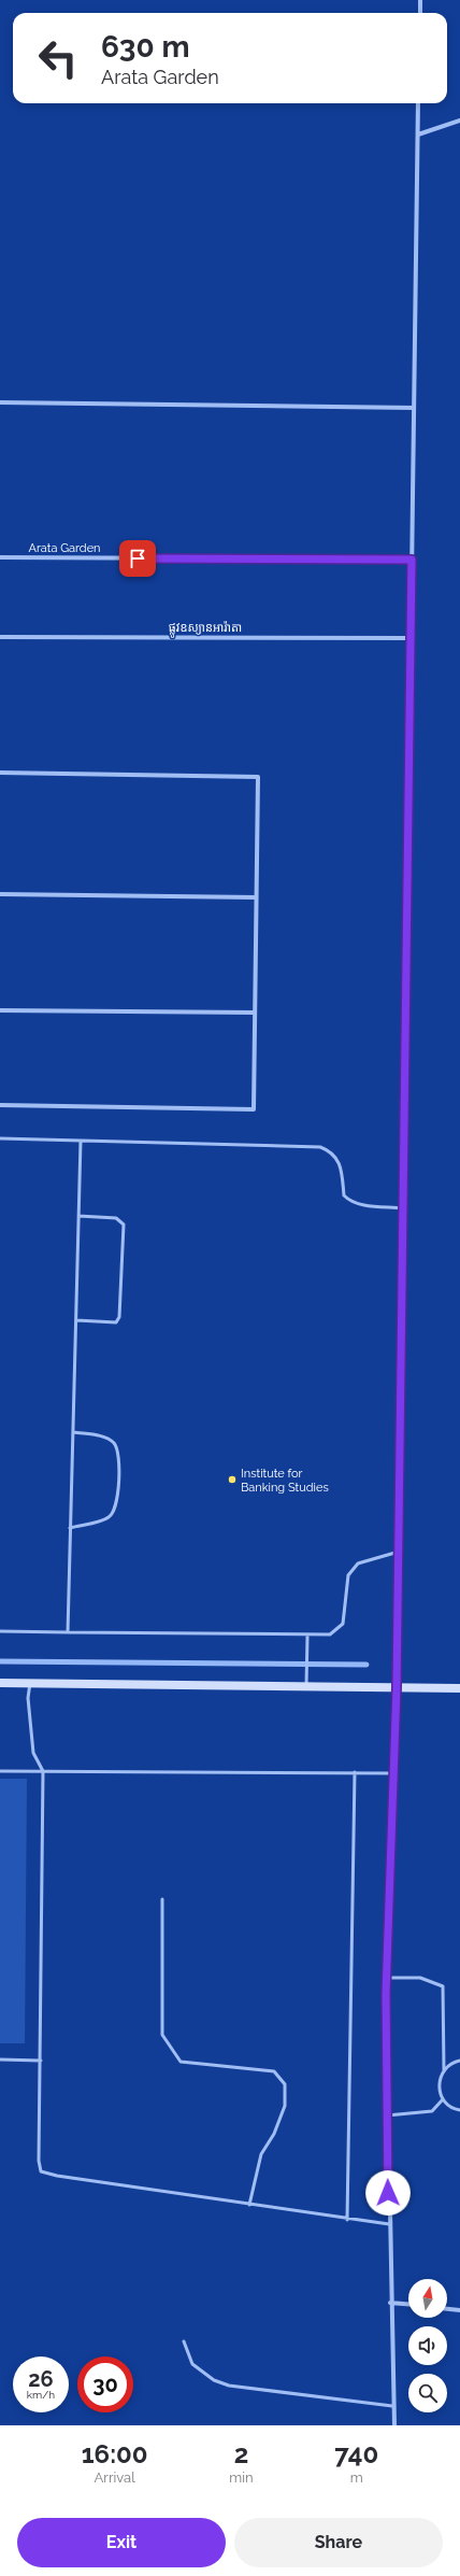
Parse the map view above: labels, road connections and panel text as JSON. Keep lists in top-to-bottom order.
{
  "streets": {
    "street": ["Arata Garden", "ផ្លូវឧស្យានអារ៉ាតា"]
  },
  "places": ["Institute for Banking Studies"],
  "north": "top",
  "page": {
    "turn": ["630 m", "Arata Garden"],
    "speed": "26 km/h",
    "limit": "30",
    "eta": [
      "16:00",
      "Arrival",
      "2",
      "min",
      "740",
      "m"
    ],
    "buttons": ["Exit", "Share"]
  }
}
